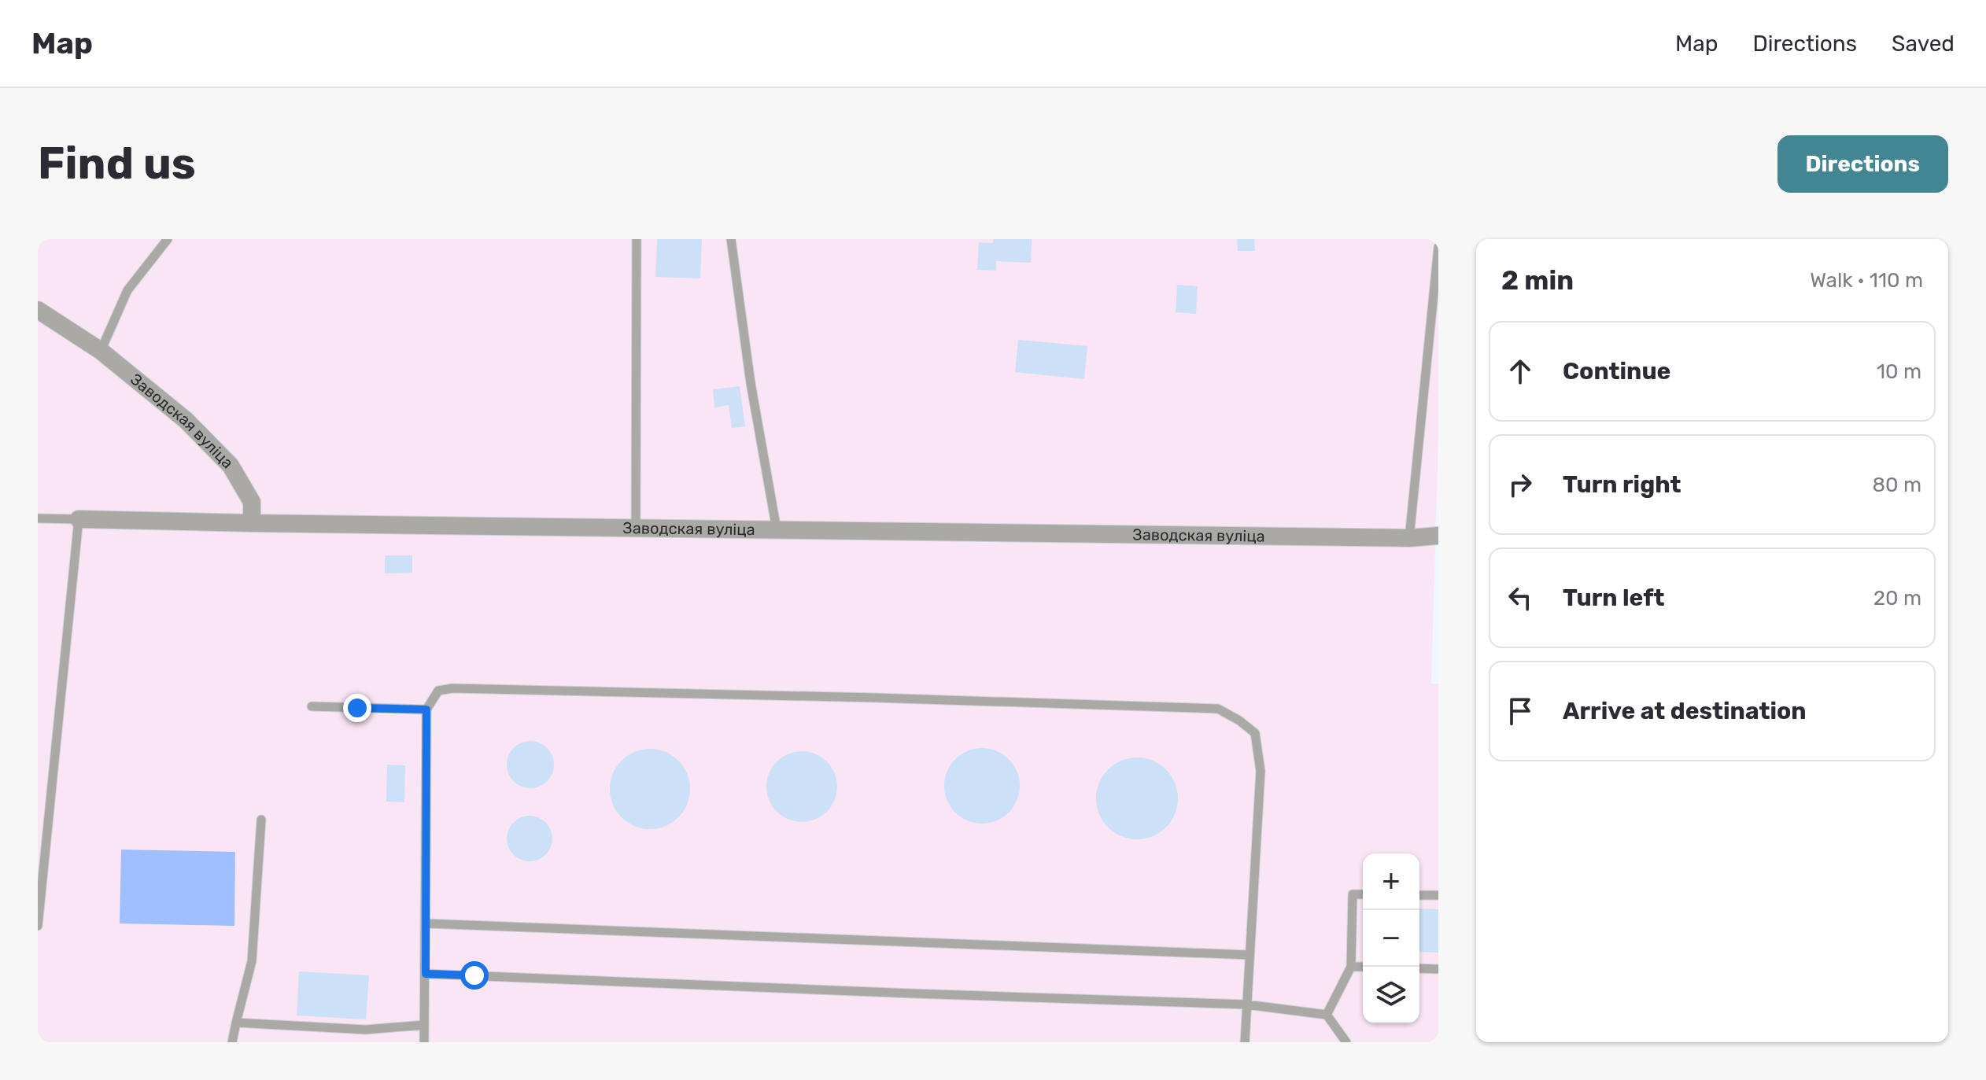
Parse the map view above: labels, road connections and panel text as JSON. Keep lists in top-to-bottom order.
{
  "streets": {
    "street": ["Заводская вуліца"]
  },
  "page": {
    "header": "Map",
    "nav": ["Map", "Directions", "Saved"],
    "buttons": "Directions",
    "title": "Find us",
    "heading": ["2 min", "Walk · 110 m"],
    "list": [
      ["Continue", "10 m"],
      ["Turn right", "80 m"],
      ["Turn left", "20 m"],
      "Arrive at destination"
    ],
    "map_buttons": ["+", "−"]
  }
}
